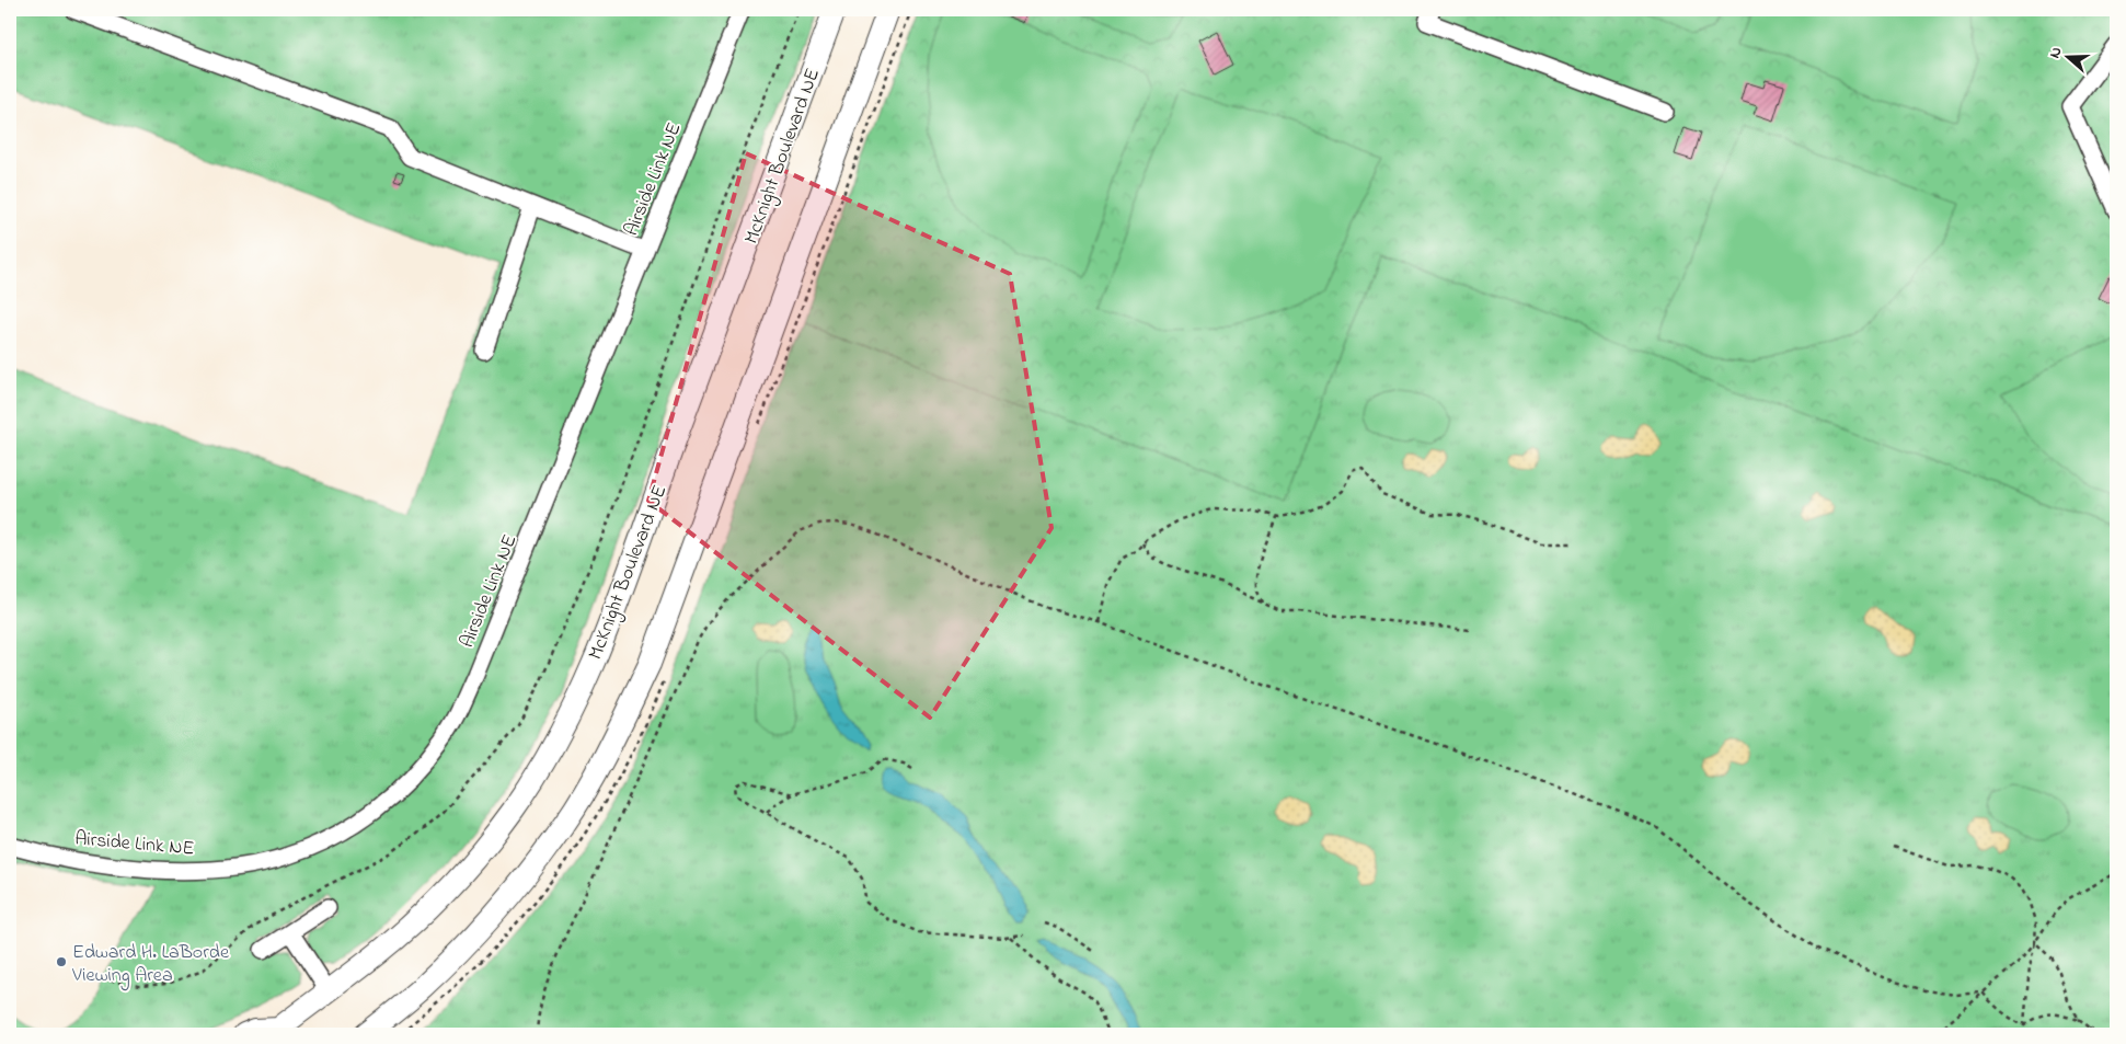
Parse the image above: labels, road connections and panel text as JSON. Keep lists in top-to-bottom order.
{
  "streets": {
    "main road": ["McKnight Boulevard NE"],
    "street": ["Airside Link NE"]
  },
  "places": ["Edward H. LaBorde Viewing Area"],
  "north": "left"
}
